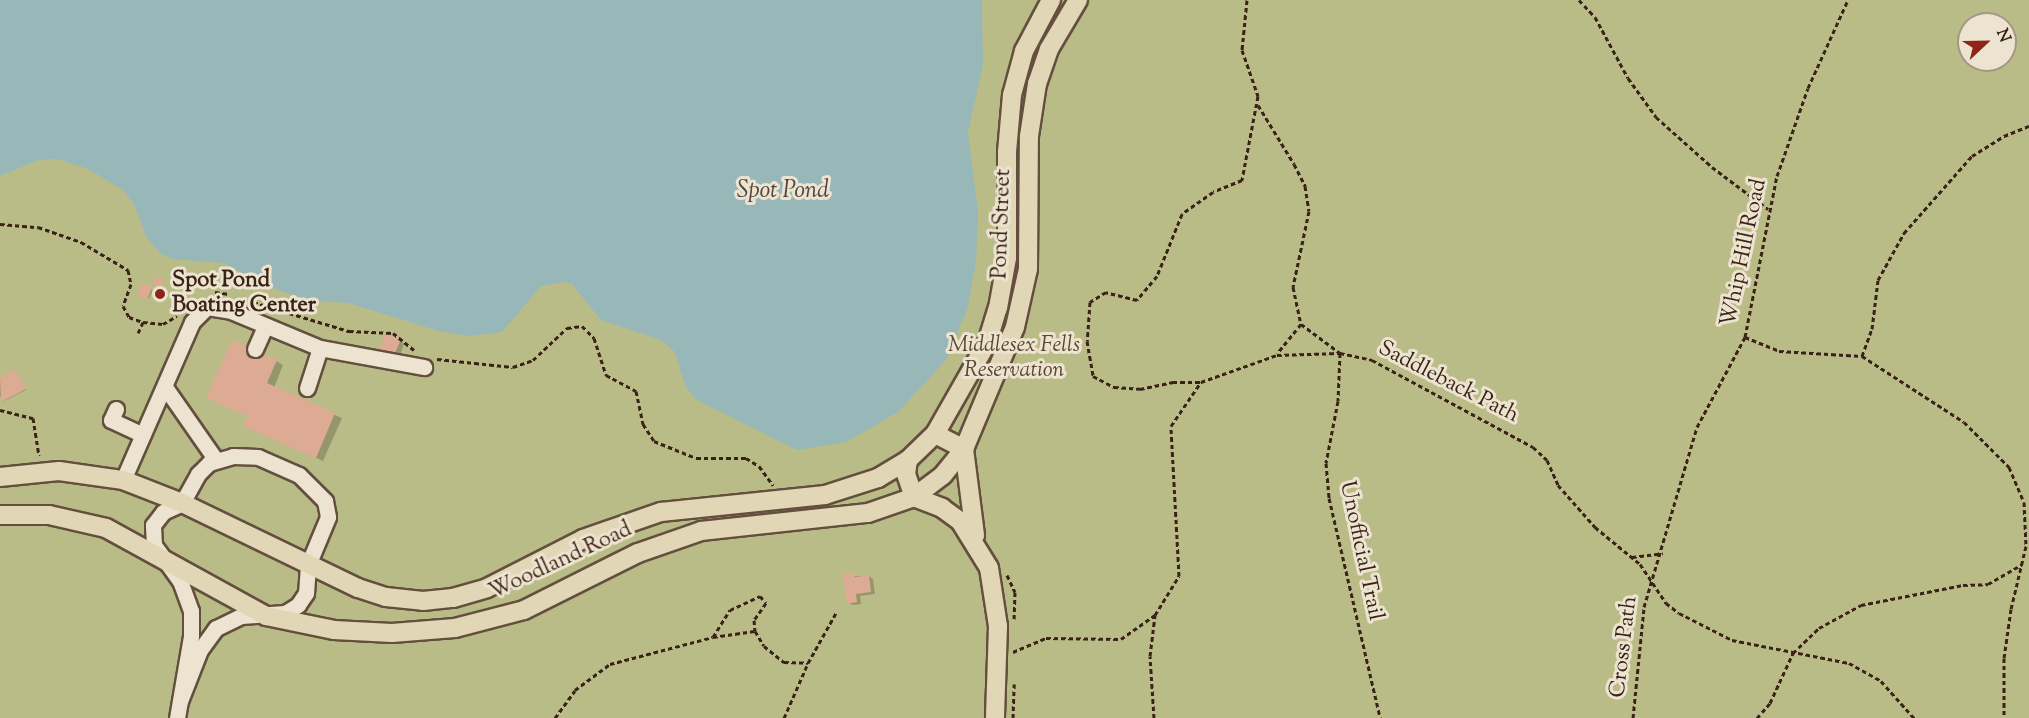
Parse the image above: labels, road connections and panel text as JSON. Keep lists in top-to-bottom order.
{
  "streets": {
    "main road": ["Pond Street", "Woodland Road"],
    "path": [
      "Whip Hill Road",
      "Saddleback Path",
      "Unofficial Trail",
      "Cross Path"
    ]
  },
  "crossings": [
    ["Pond Street", "Woodland Road"],
    ["Whip Hill Road", "Saddleback Path"],
    ["Whip Hill Road", "Cross Path"],
    ["Saddleback Path", "Unofficial Trail"],
    ["Saddleback Path", "Cross Path"]
  ],
  "water": ["Spot Pond"],
  "parks": ["Middlesex Fells Reservation"],
  "places": ["Spot Pond Boating Center"],
  "north": "right"
}
